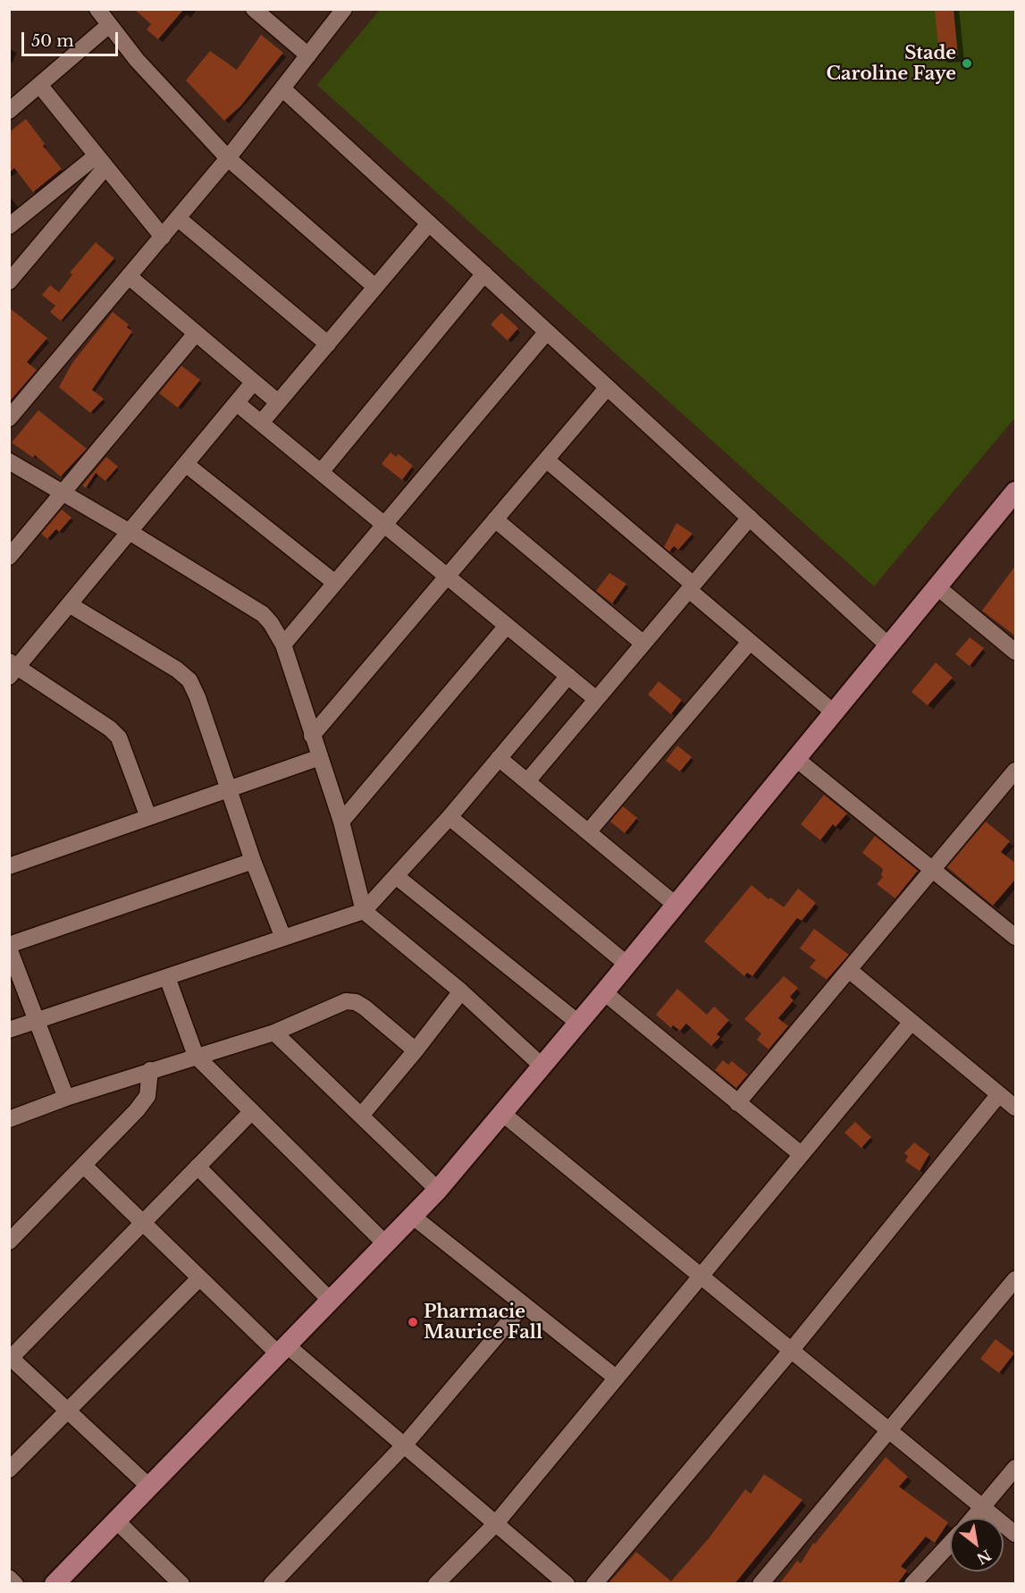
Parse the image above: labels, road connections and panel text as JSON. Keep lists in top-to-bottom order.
{
  "places": ["Stade Caroline Faye", "Pharmacie Maurice Fall"],
  "scale_bar": "50 m",
  "north": "bottom right"
}
